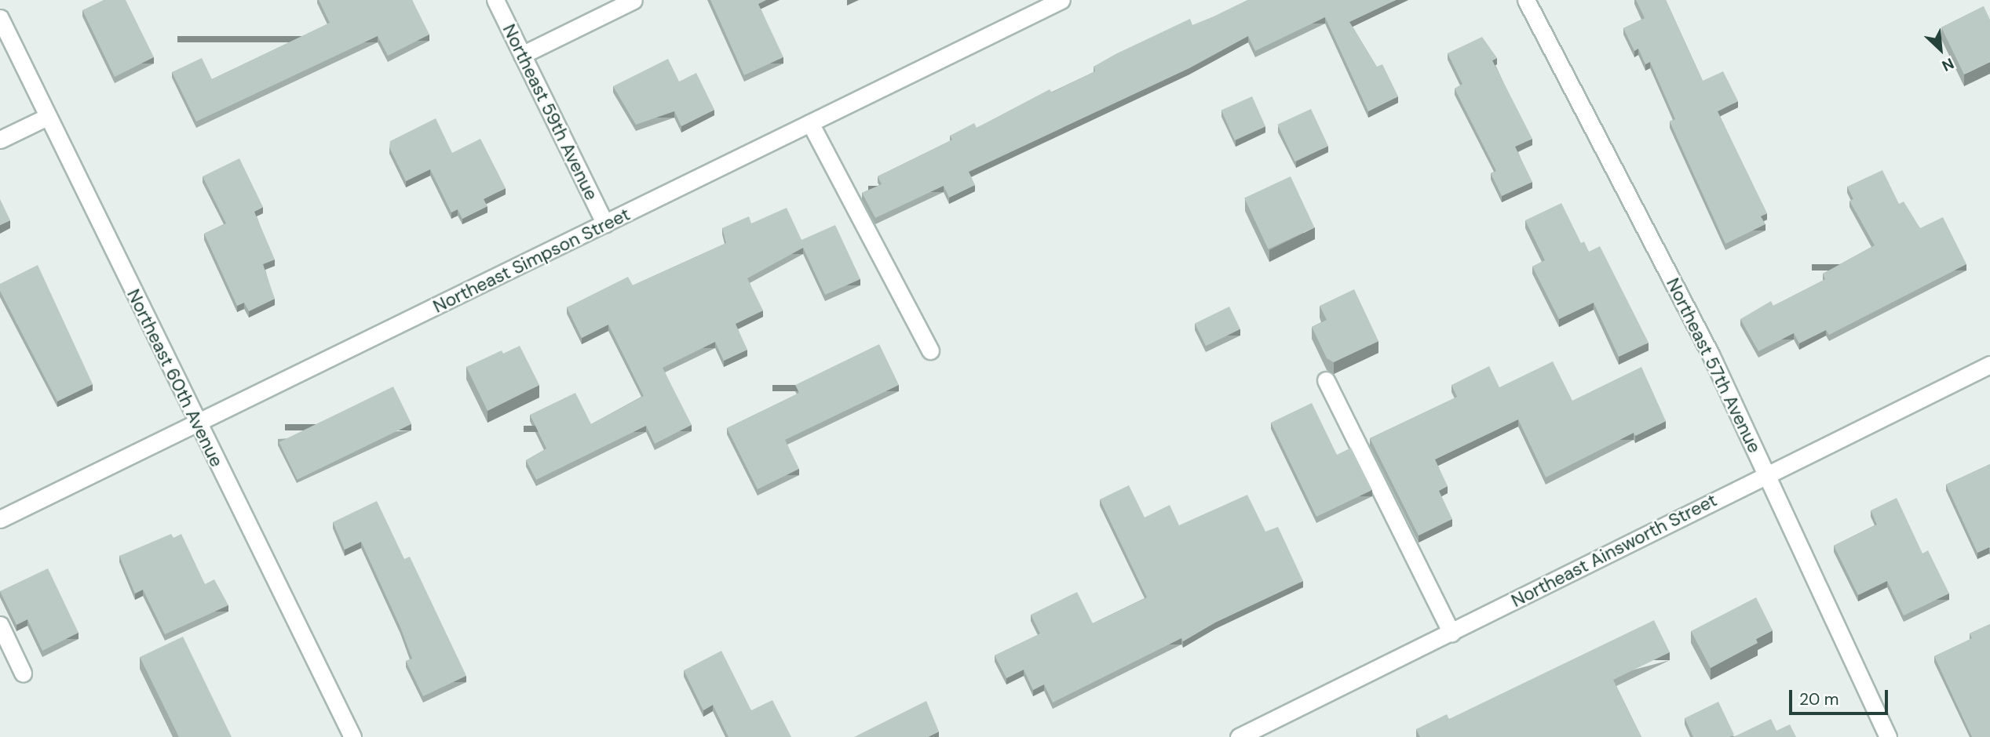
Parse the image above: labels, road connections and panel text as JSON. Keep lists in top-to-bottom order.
{
  "streets": {
    "street": [
      "Northeast 59th Avenue",
      "Northeast Simpson Street",
      "Northeast 57th Avenue",
      "Northeast 60th Avenue",
      "Northeast Ainsworth Street"
    ]
  },
  "crossings": [
    ["Northeast 59th Avenue", "Northeast Simpson Street"],
    ["Northeast Simpson Street", "Northeast 60th Avenue"],
    ["Northeast 57th Avenue", "Northeast Ainsworth Street"]
  ],
  "scale_bar": "20 m",
  "north": "bottom right"
}
